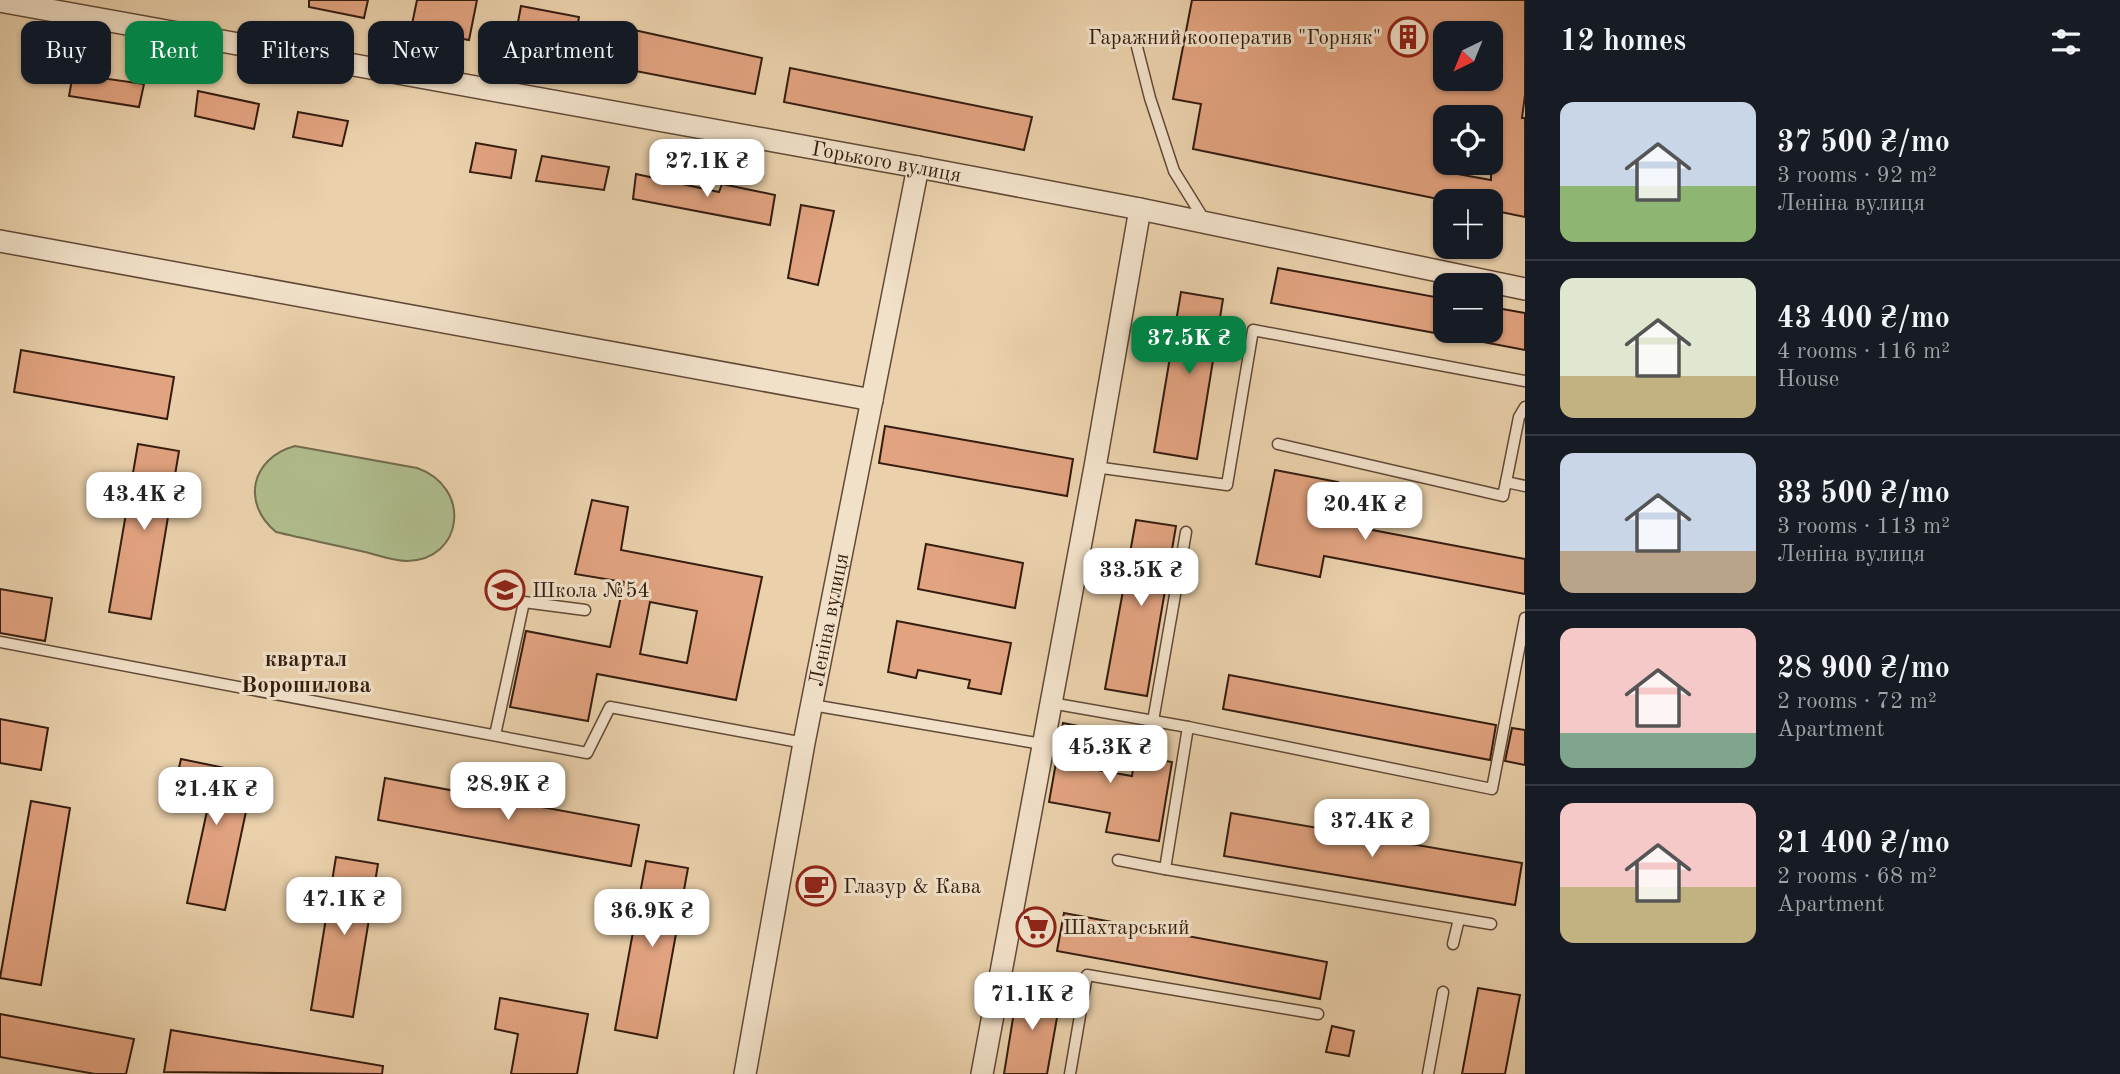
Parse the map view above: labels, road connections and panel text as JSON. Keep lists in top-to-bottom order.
{
  "streets": {
    "street": ["Горького вулиця", "Леніна вулиця"]
  },
  "crossings": [
    ["Горького вулиця", "Леніна вулиця"]
  ],
  "districts": ["квартал Ворошилова"],
  "places": {
    "building": ["Гаражний кооператив \"Горняк\""],
    "school or university": ["Школа №54"],
    "cafe": ["Глазур & Кава"],
    "supermarket": ["Шахтарський"]
  },
  "north": "bottom left",
  "page": {
    "heading": "12 homes",
    "map_buttons": ["+", "−"],
    "chip": [
      "Buy",
      "Rent",
      "Filters",
      "New",
      "Apartment"
    ],
    "list": [
      {
        "name": "37 500 ₴/mo",
        "note": "3 rooms · 92 m² · Леніна вулиця"
      },
      {
        "name": "43 400 ₴/mo",
        "note": "4 rooms · 116 m² · House"
      },
      {
        "name": "33 500 ₴/mo",
        "note": "3 rooms · 113 m² · Леніна вулиця"
      },
      {
        "name": "28 900 ₴/mo",
        "note": "2 rooms · 72 m² · Apartment"
      },
      {
        "name": "21 400 ₴/mo",
        "note": "2 rooms · 68 m² · Apartment"
      }
    ],
    "price": [
      "27.1K ₴",
      "37.5K ₴",
      "43.4K ₴",
      "20.4K ₴",
      "33.5K ₴",
      "45.3K ₴",
      "28.9K ₴",
      "21.4K ₴",
      "37.4K ₴",
      "47.1K ₴",
      "36.9K ₴",
      "71.1K ₴"
    ]
  }
}
